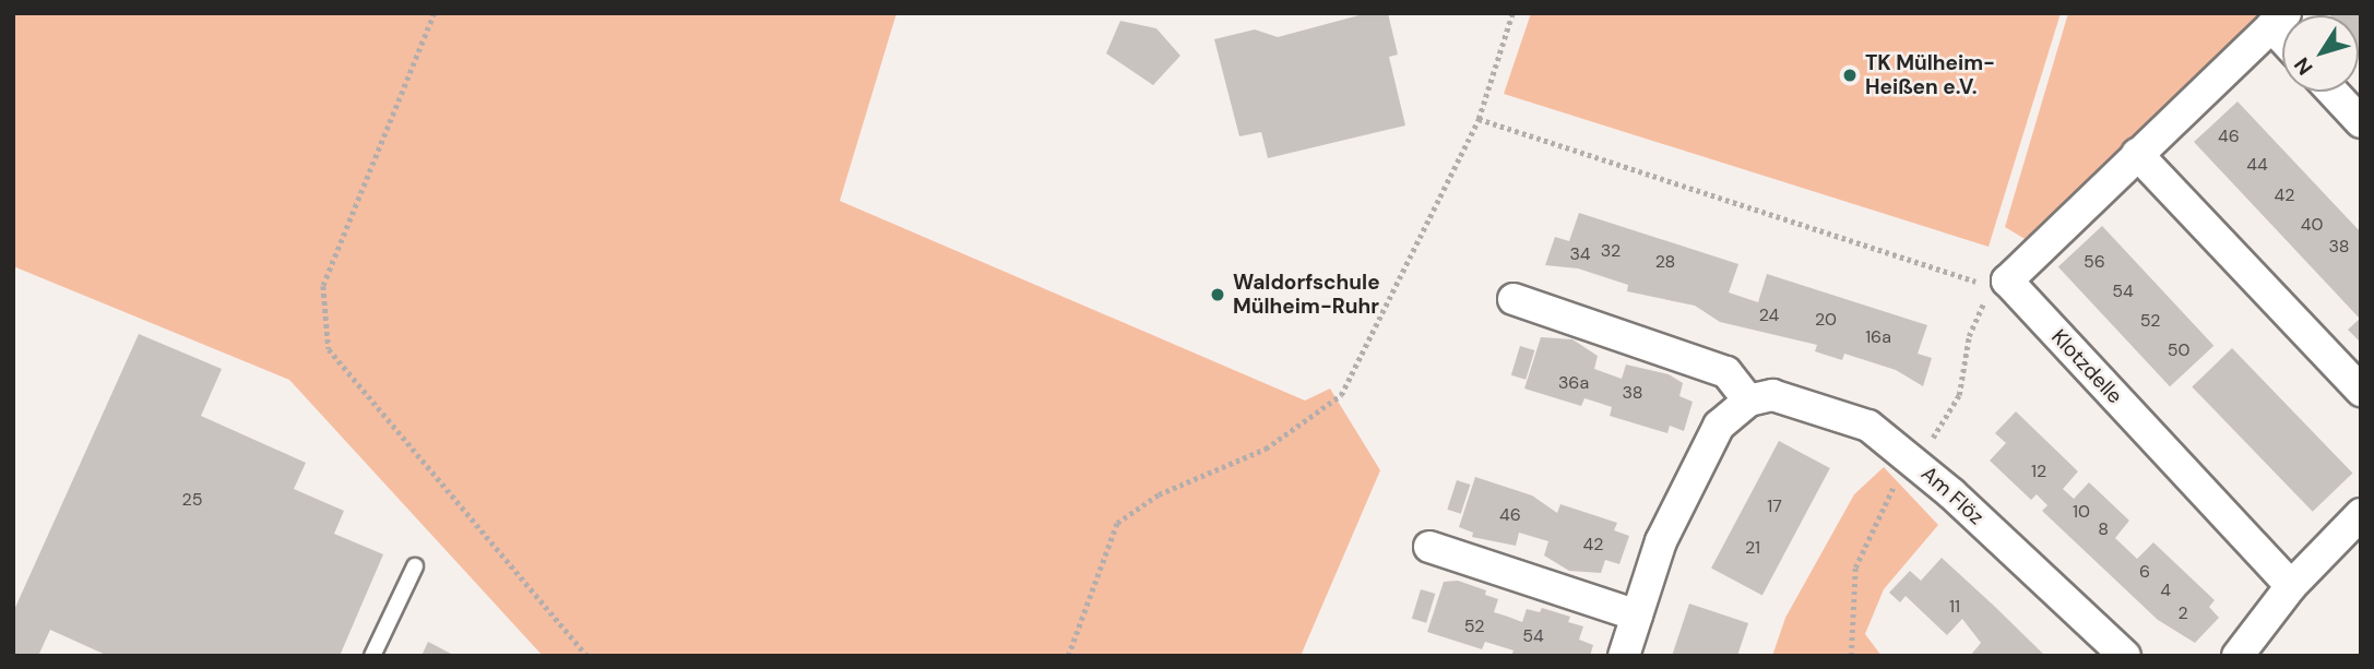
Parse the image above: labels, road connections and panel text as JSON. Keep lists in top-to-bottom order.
{
  "streets": {
    "street": ["Klotzdelle", "Am Flöz"]
  },
  "places": ["TK Mülheim- Heißen e.V.", "Waldorfschule Mülheim-Ruhr"],
  "house_numbers": [
    "46",
    "44",
    "42",
    "40",
    "38",
    "32",
    "34",
    "28",
    "56",
    "54",
    "24",
    "20",
    "52",
    "16a",
    "50",
    "36a",
    "38",
    "12",
    "25",
    "17",
    "10",
    "46",
    "8",
    "42",
    "21",
    "6",
    "4",
    "11",
    "2",
    "52",
    "54"
  ],
  "north": "bottom left"
}
